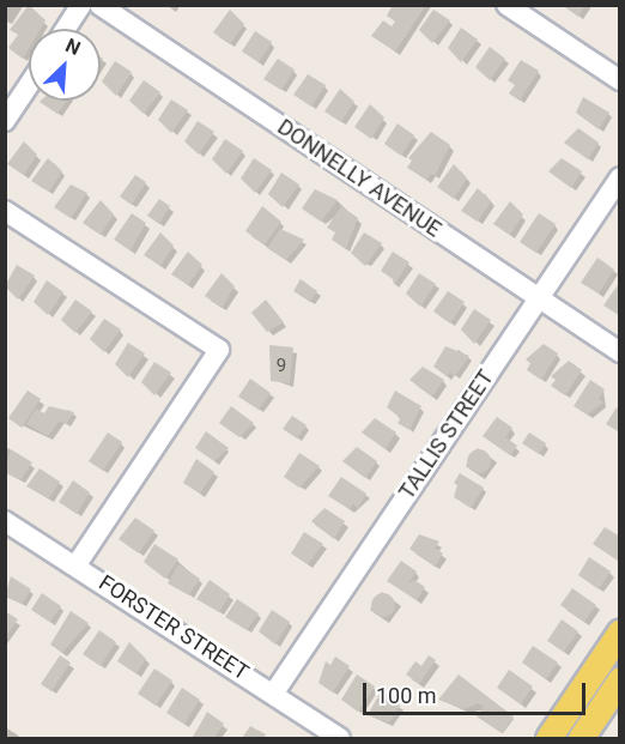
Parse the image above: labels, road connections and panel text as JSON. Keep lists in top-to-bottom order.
{
  "streets": {
    "street": ["DONNELLY AVENUE", "TALLIS STREET", "FORSTER STREET"]
  },
  "crossings": [
    ["DONNELLY AVENUE", "TALLIS STREET"],
    ["TALLIS STREET", "FORSTER STREET"]
  ],
  "house_numbers": ["9"],
  "scale_bar": "100 m",
  "north": "top right"
}
